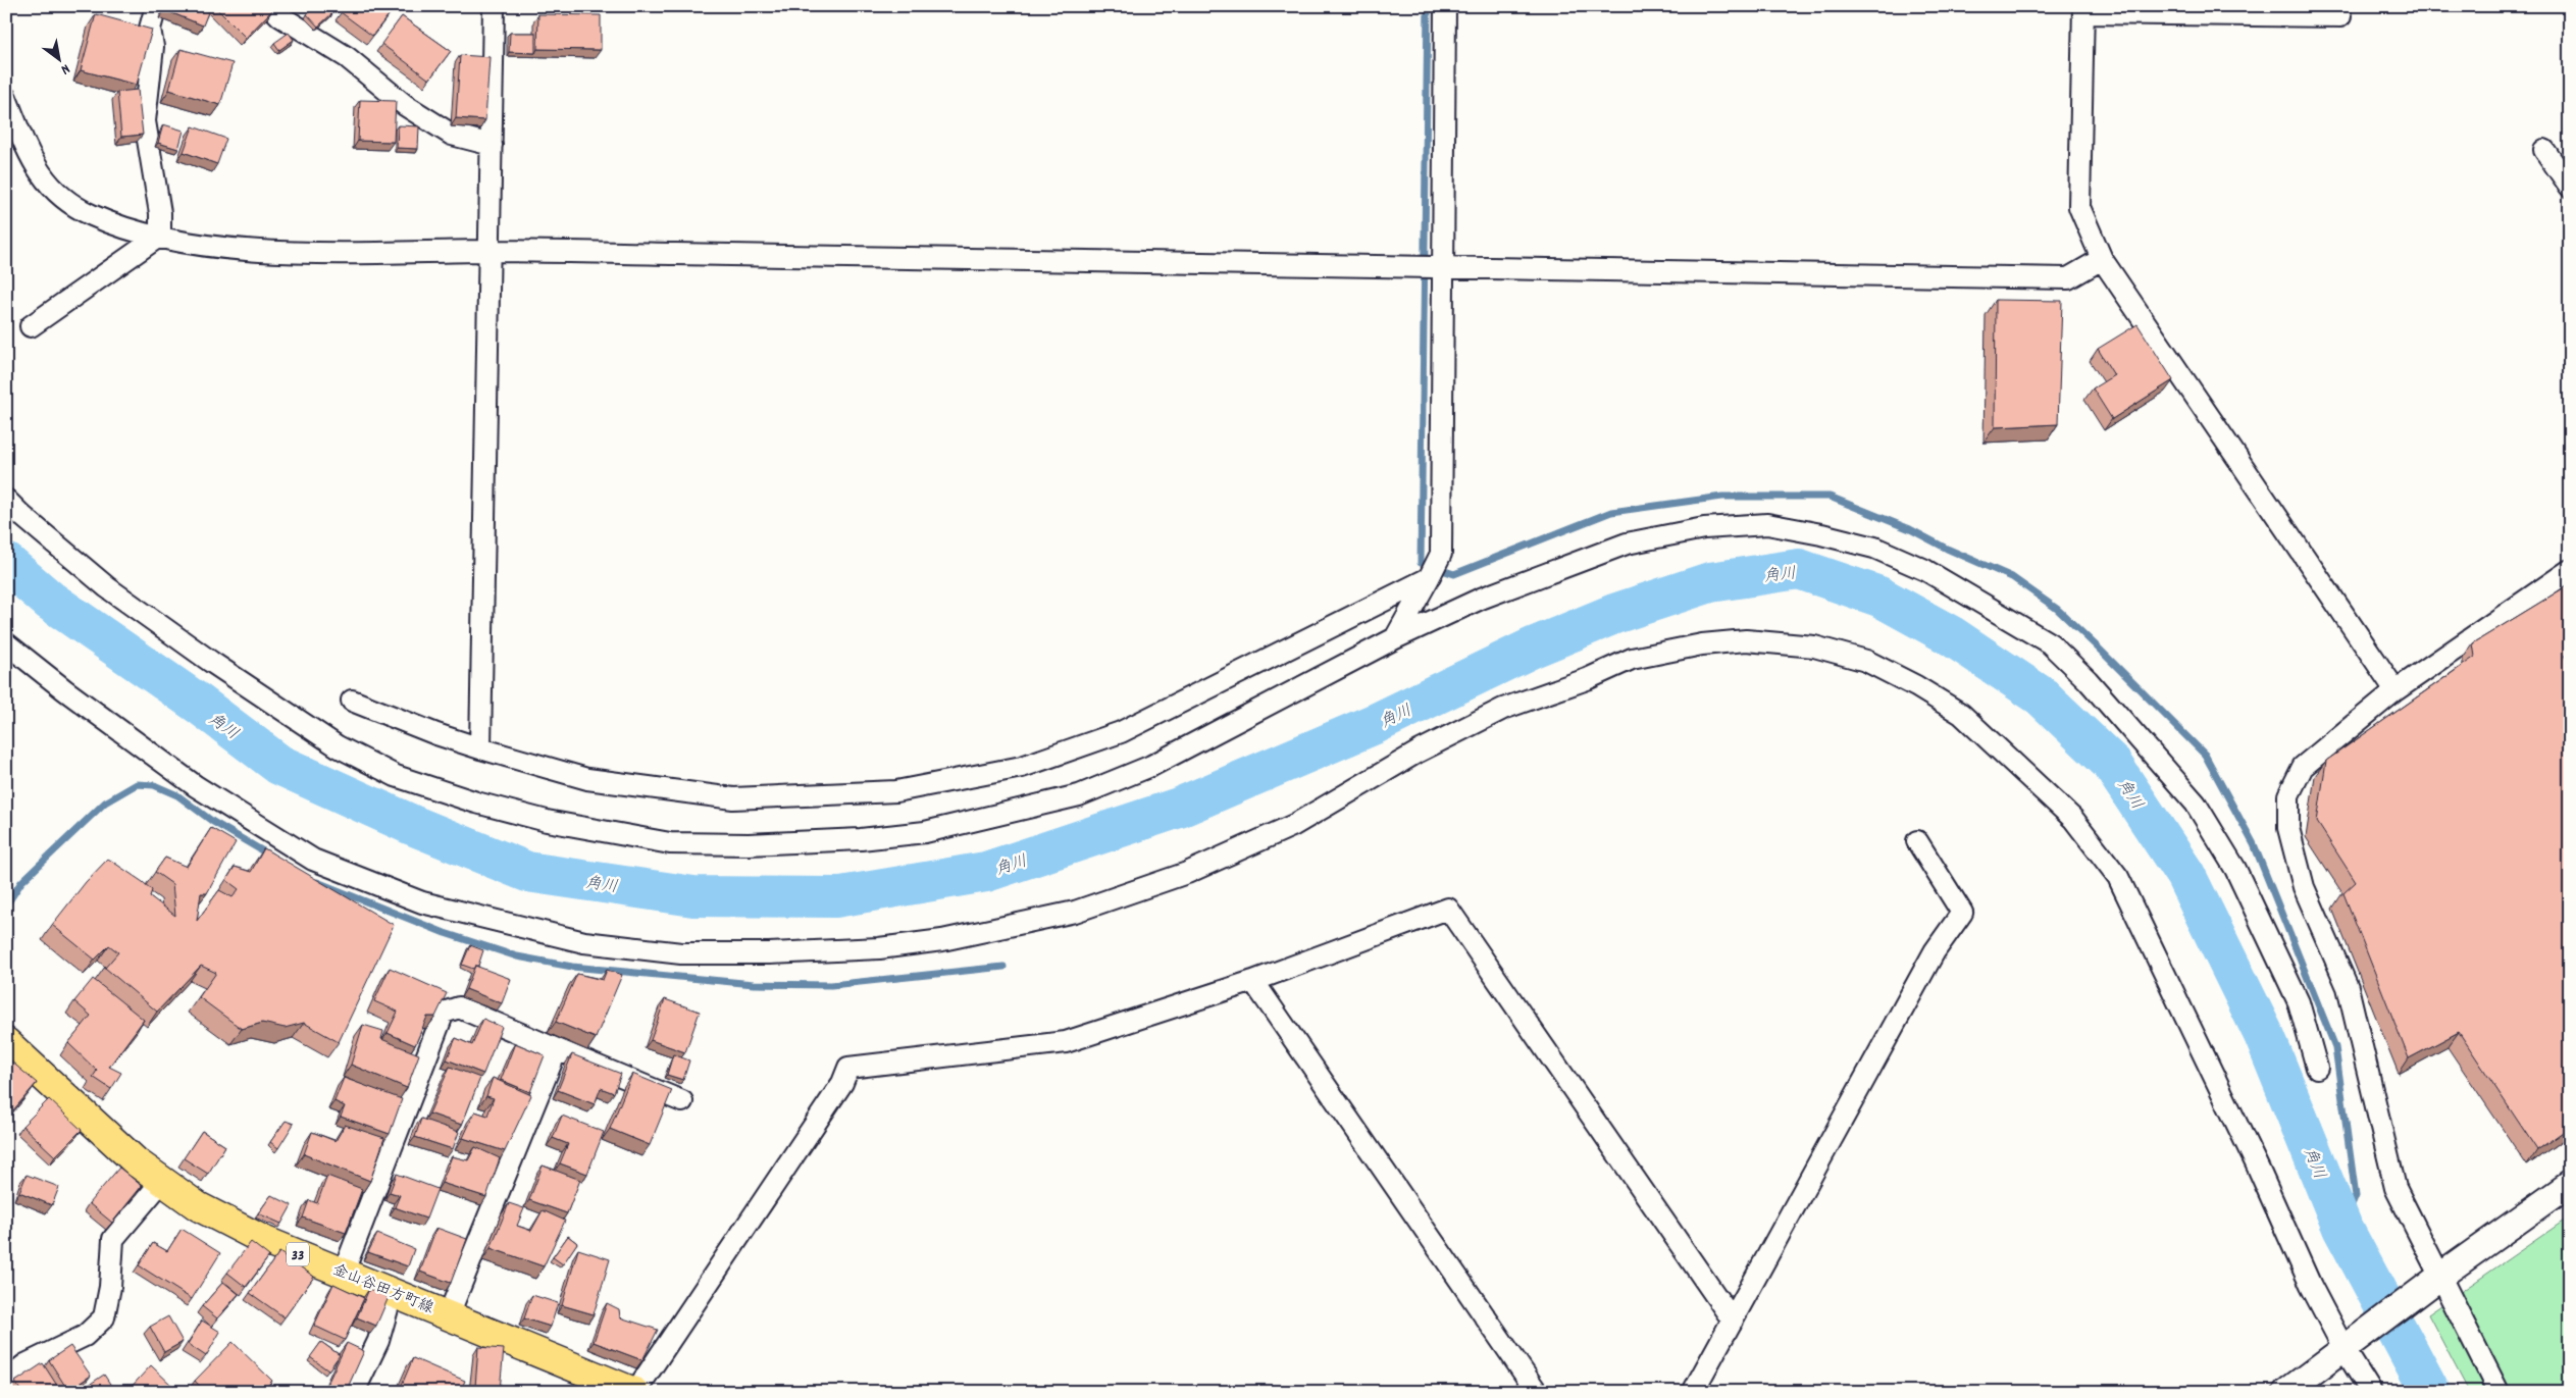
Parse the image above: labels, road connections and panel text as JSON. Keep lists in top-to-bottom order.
{
  "streets": {
    "main road": ["33", "金山谷田方町線"]
  },
  "water": ["角川"],
  "north": "bottom right"
}
